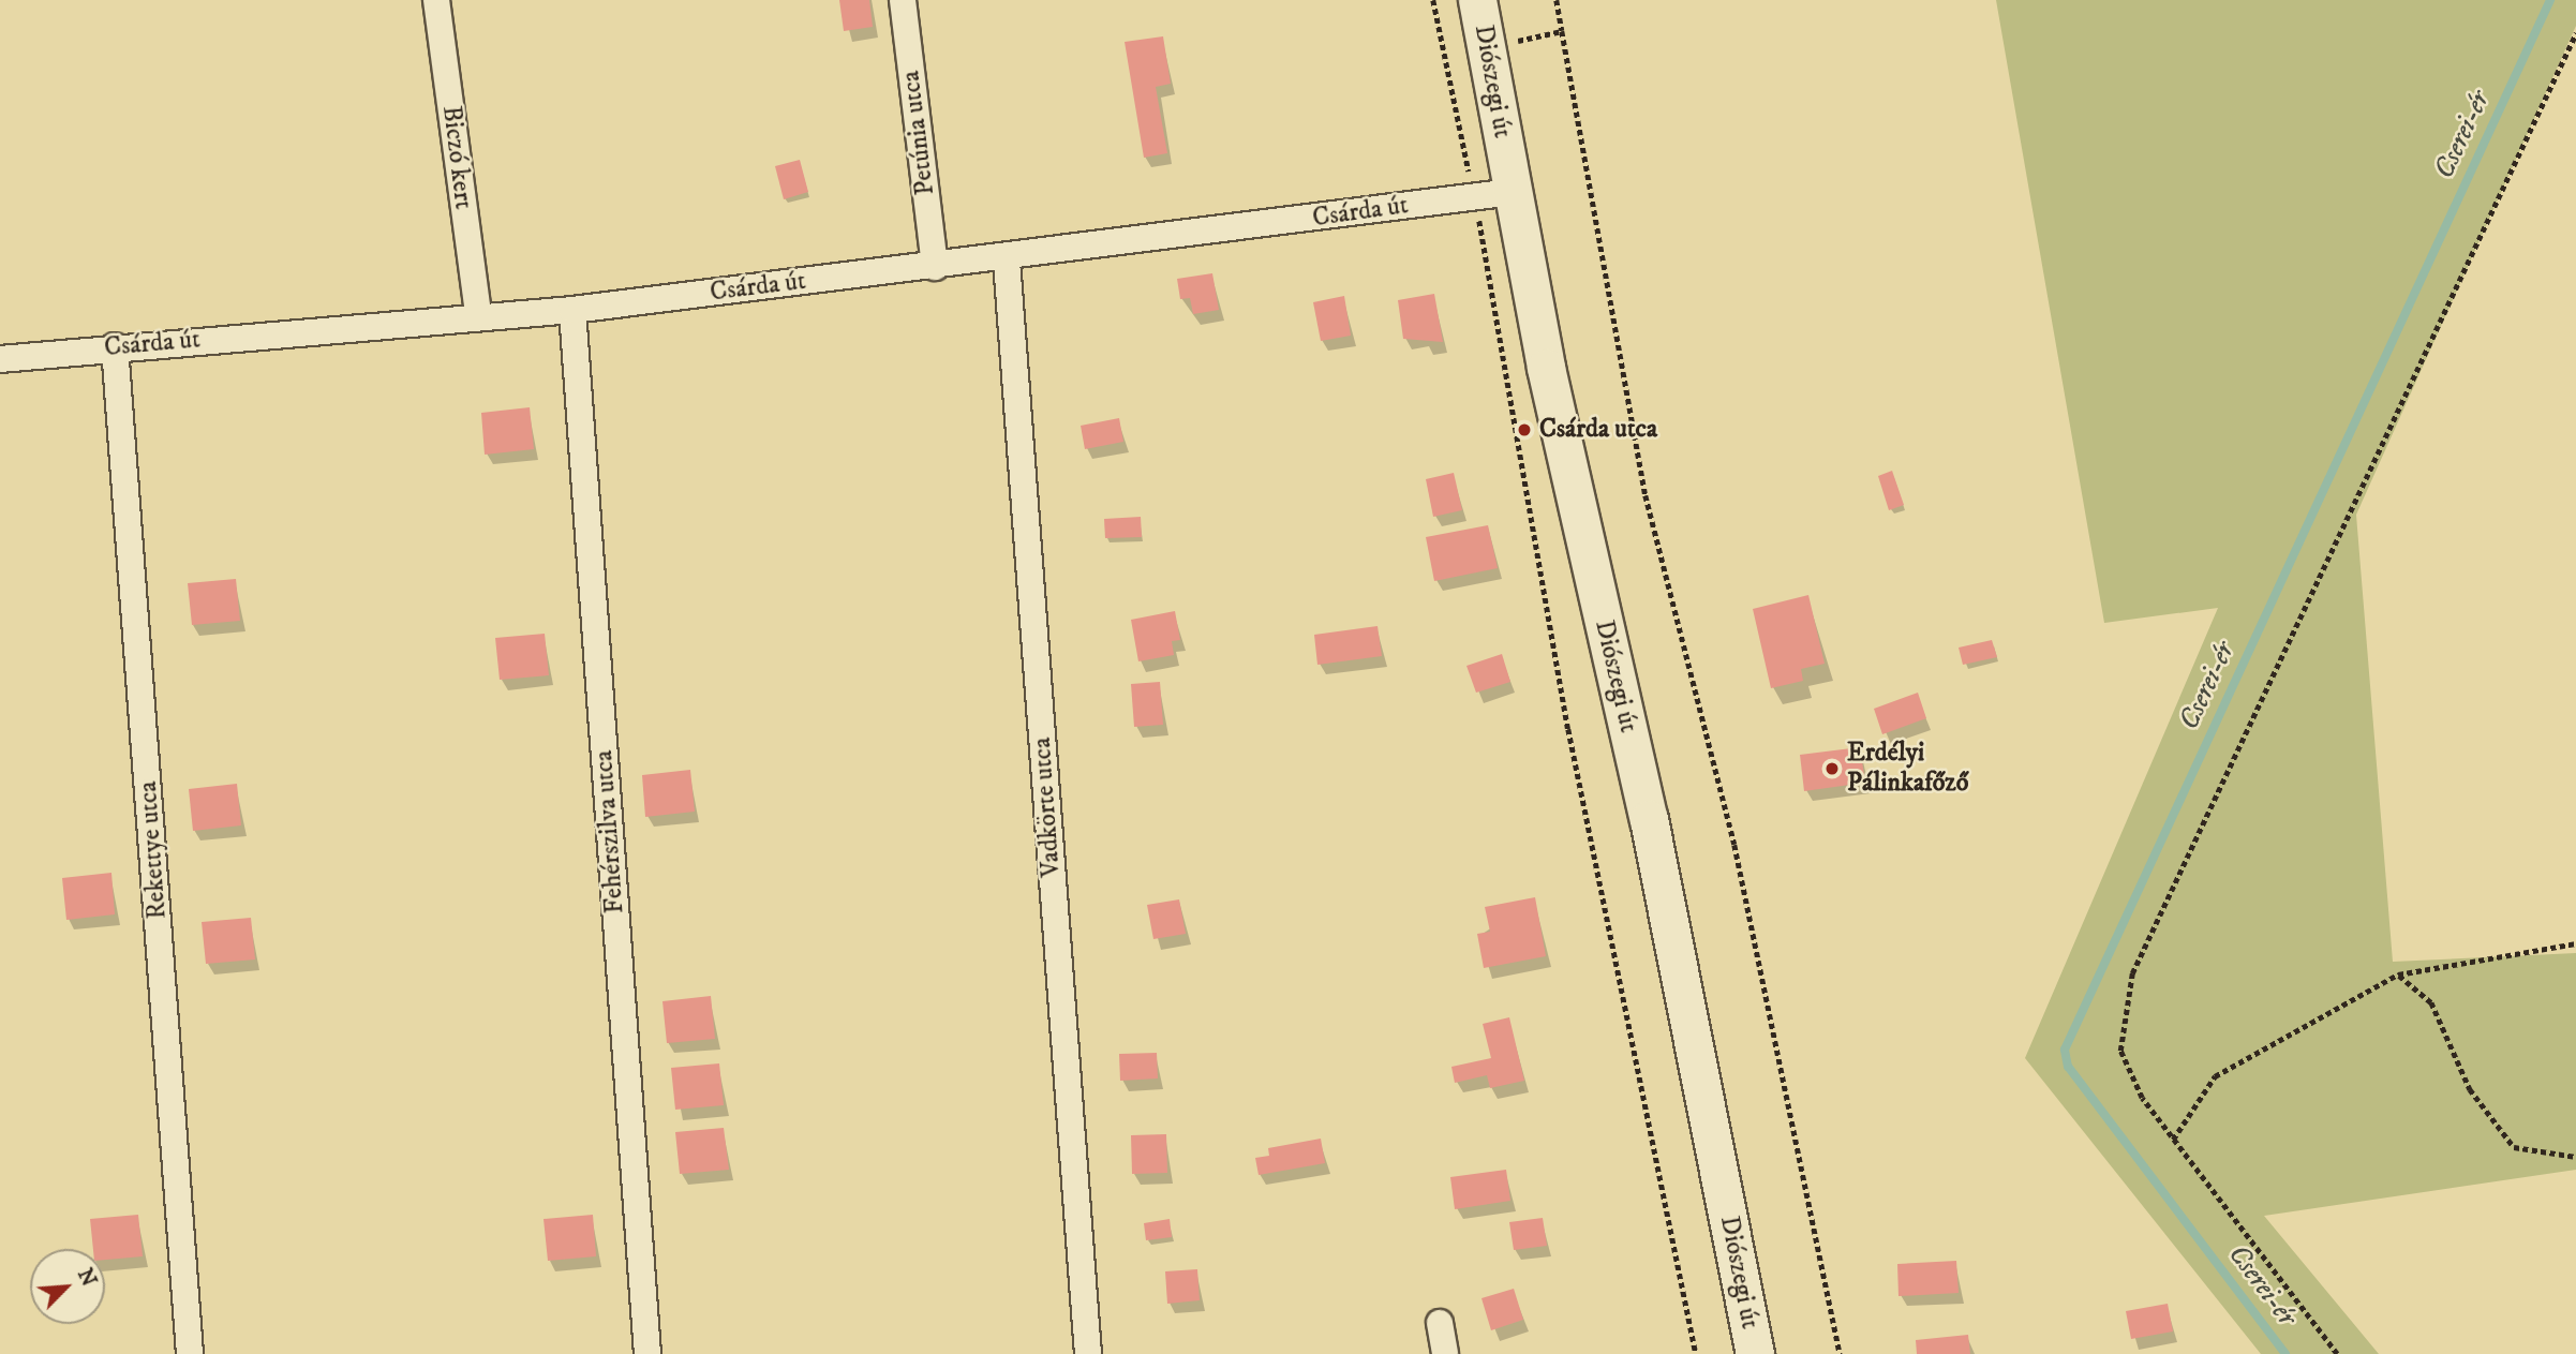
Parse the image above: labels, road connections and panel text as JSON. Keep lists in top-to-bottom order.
{
  "streets": {
    "main road": ["Diószegi út"],
    "street": [
      "Petúnia utca",
      "Biczó kert",
      "Csárda út",
      "Vadkörte utca",
      "Fehérszilva utca",
      "Rekettye utca"
    ]
  },
  "crossings": [
    ["Diószegi út", "Csárda út"],
    ["Petúnia utca", "Csárda út"],
    ["Biczó kert", "Csárda út"],
    ["Csárda út", "Vadkörte utca"],
    ["Csárda út", "Fehérszilva utca"],
    ["Csárda út", "Rekettye utca"]
  ],
  "water": ["Cserei-ér"],
  "places": ["Csárda utca", "Erdélyi Pálinkafőző"],
  "north": "top right"
}
